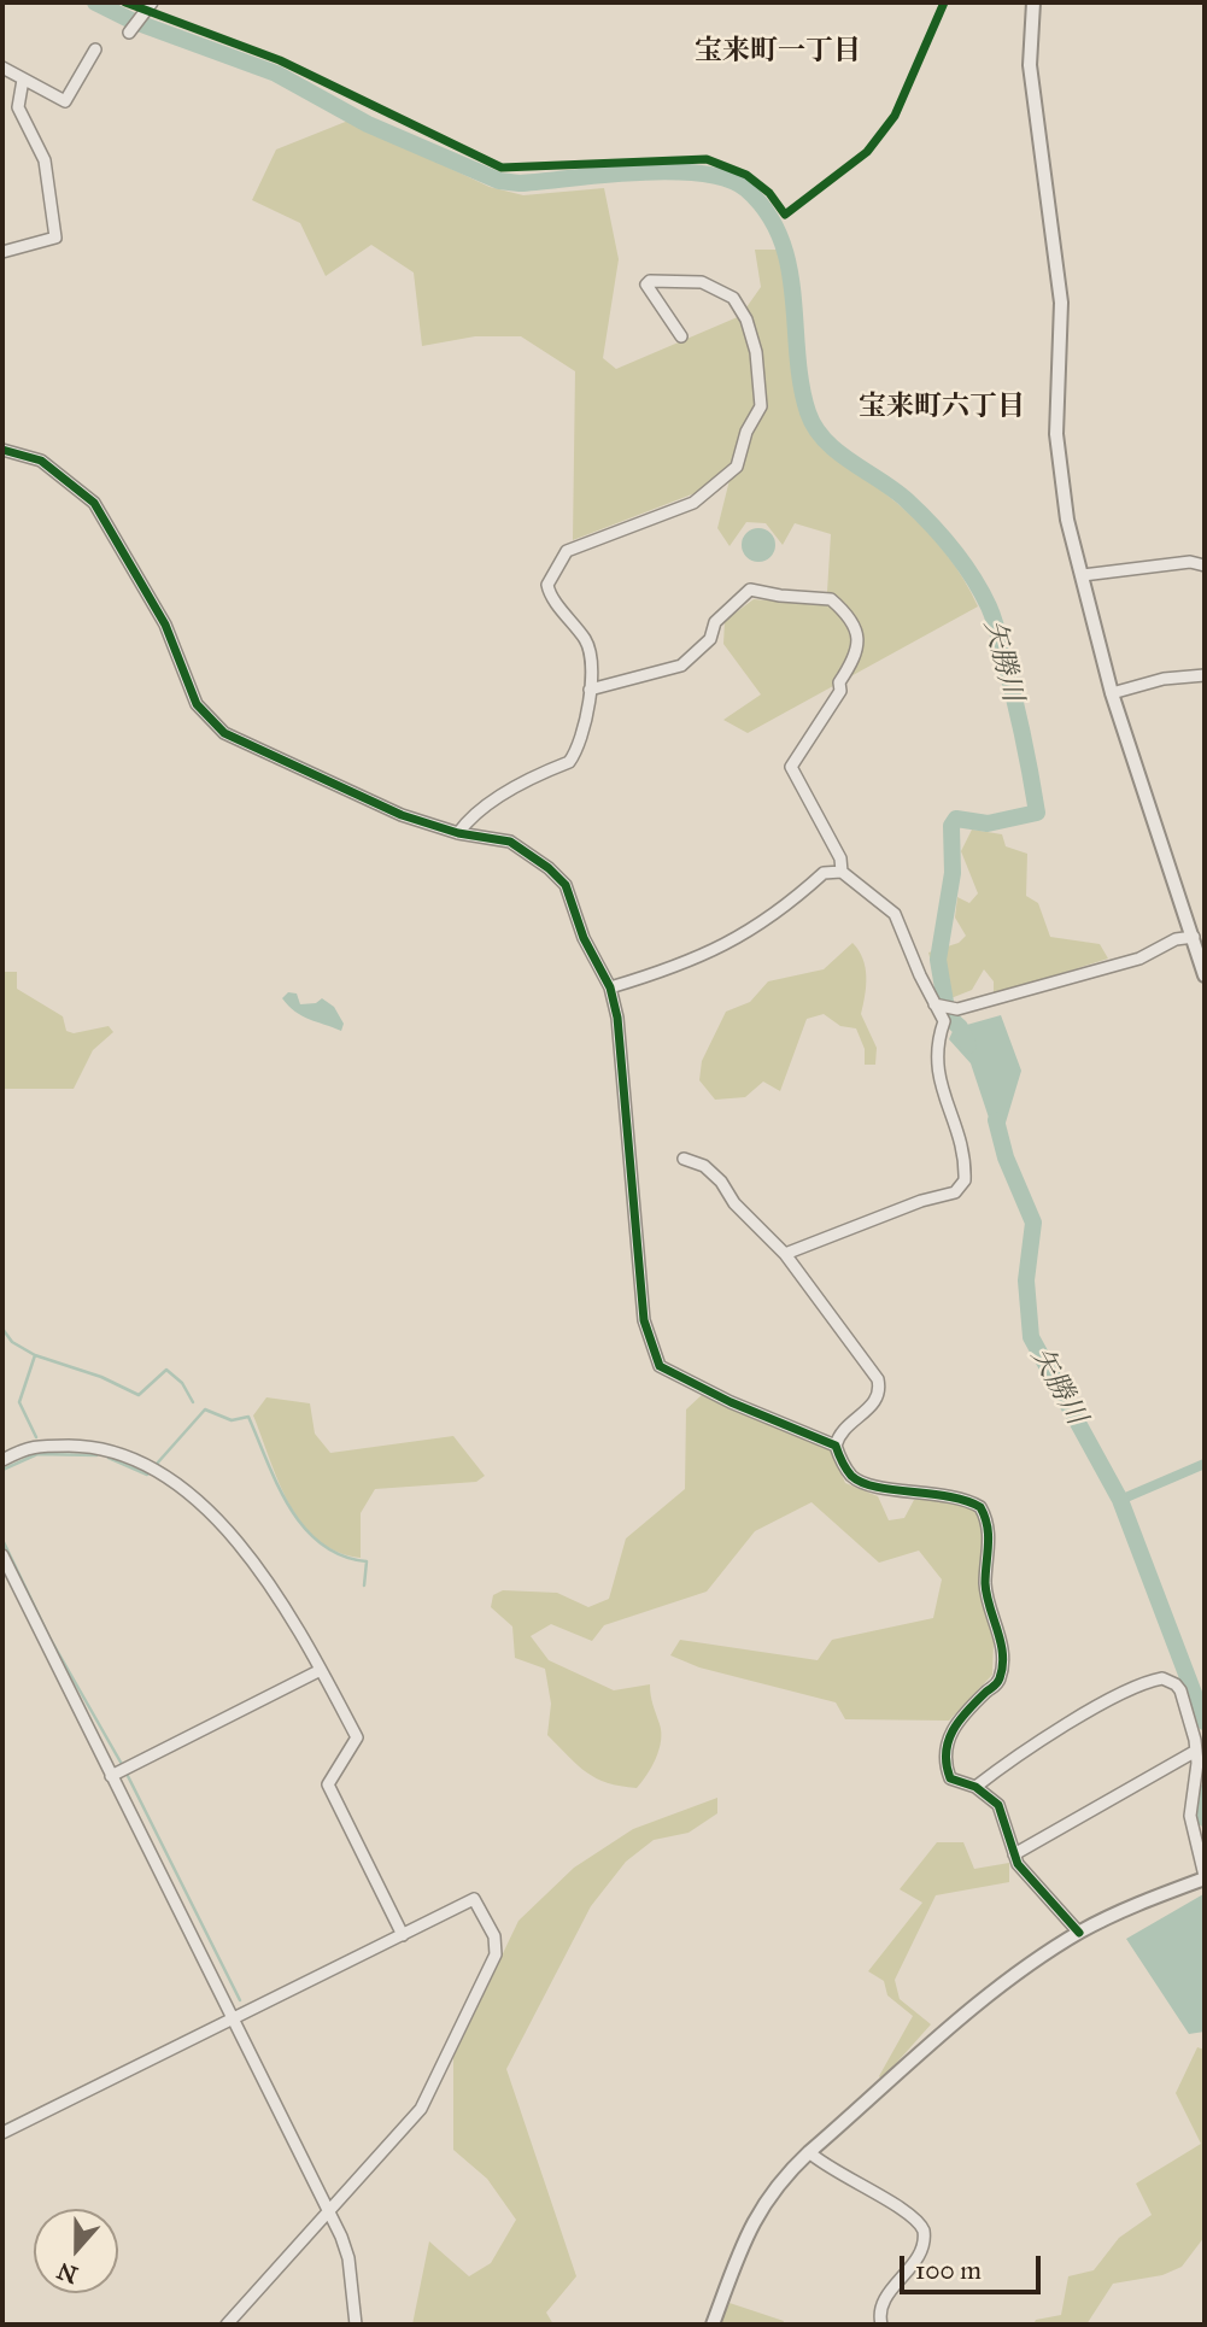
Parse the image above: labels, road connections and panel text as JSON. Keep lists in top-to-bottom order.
{
  "districts": ["宝来町一丁目", "宝来町六丁目"],
  "water": ["矢勝川"],
  "scale_bar": "100 m",
  "north": "bottom"
}
